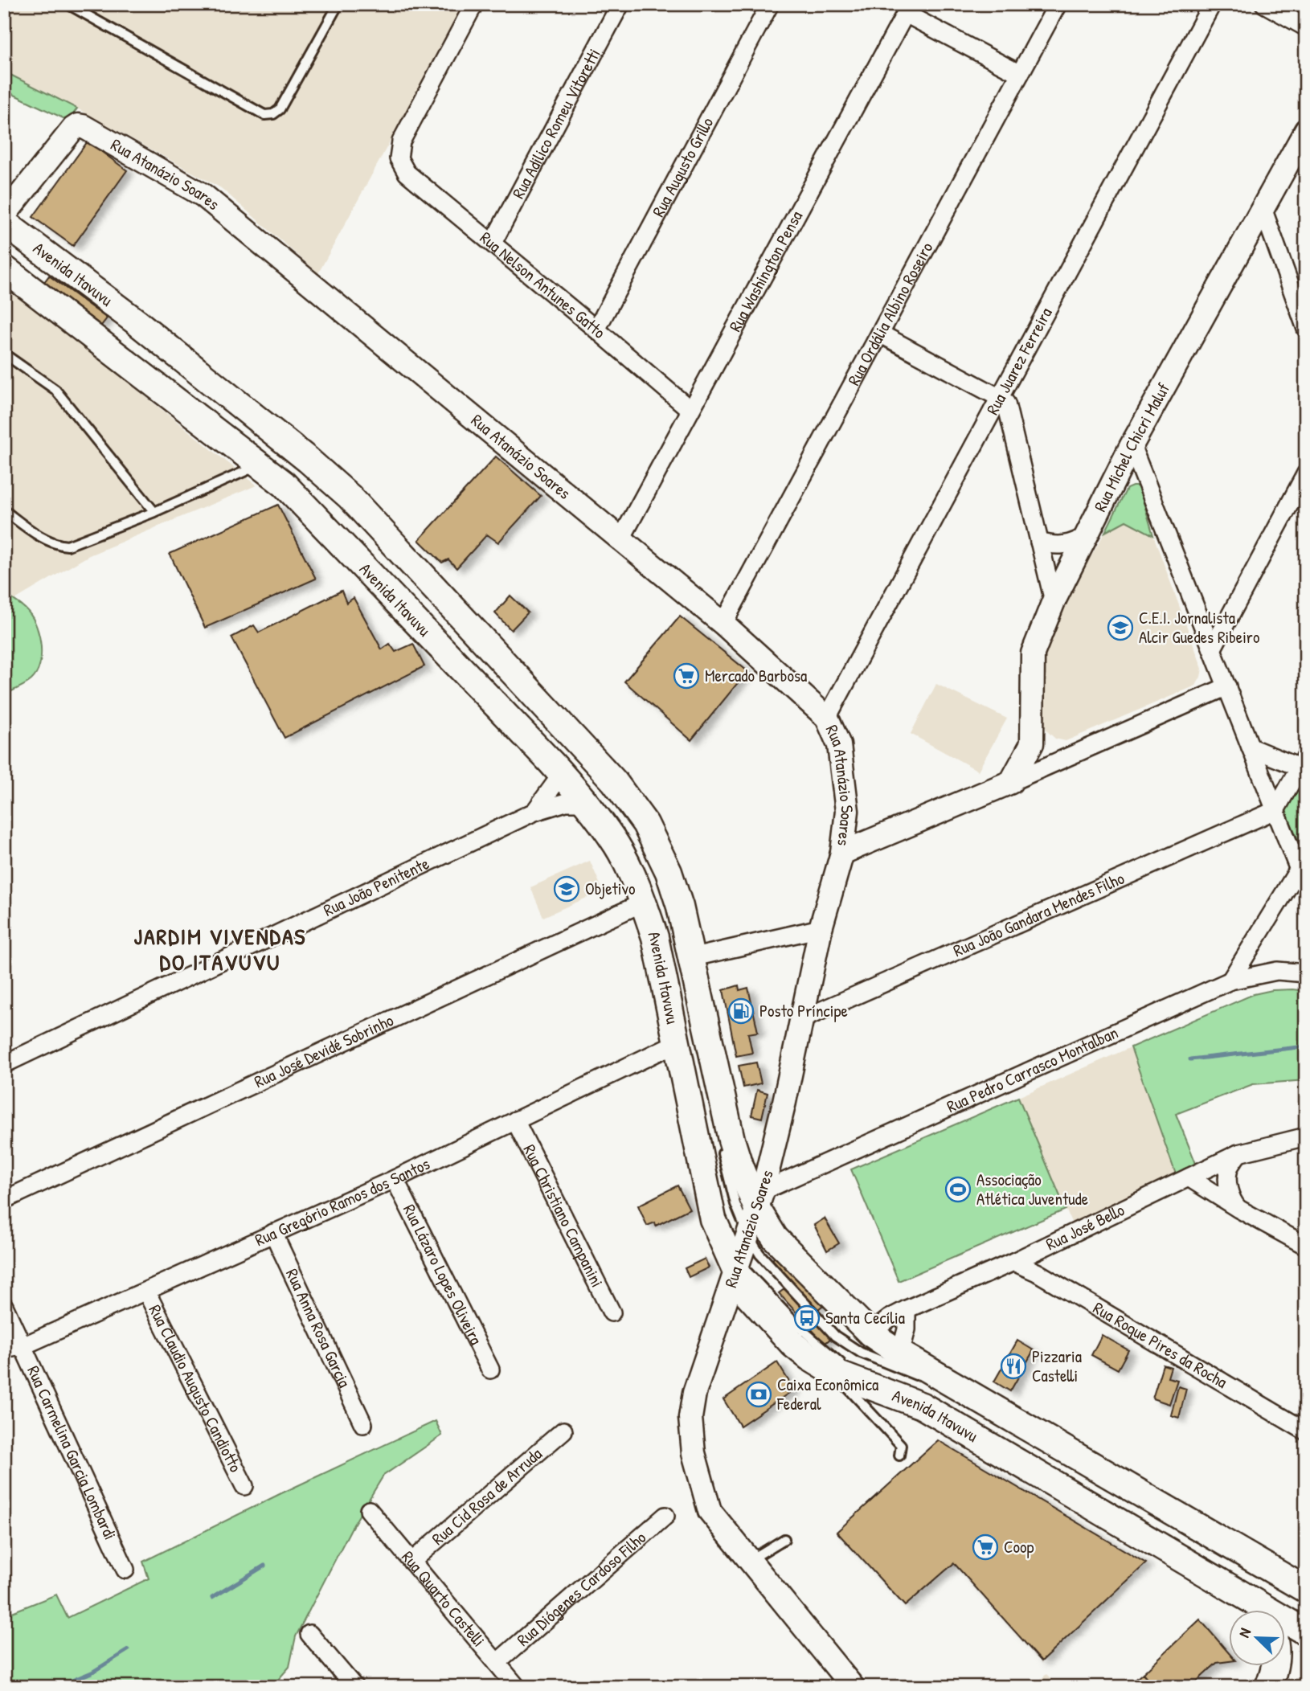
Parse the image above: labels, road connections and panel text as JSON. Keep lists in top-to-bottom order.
{
  "streets": {
    "main road": ["Avenida Itavuvu"],
    "street": [
      "Rua Adilico Romeu Vitoretti",
      "Rua Augusto Grillo",
      "Rua Atanázio Soares",
      "Rua Washington Pensa",
      "Rua Nelson Antunes Gatto",
      "Rua Ordália Albino Roseiro",
      "Rua Juarez Ferreira",
      "Rua Michel Chicri Maluf",
      "Rua João Penitente",
      "Rua João Gandara Mendes Filho",
      "Rua José Devidé Sobrinho",
      "Rua Pedro Carrasco Montalban",
      "Rua Gregório Ramos dos Santos",
      "Rua Christiano Campanini",
      "Rua José Bello",
      "Rua Lázaro Lopes Oliveira",
      "Rua Anna Rosa Garcia",
      "Rua Roque Pires da Rocha",
      "Rua Claudio Augusto Candiotto",
      "Rua Carmelina Garcia Lombardi",
      "Rua Cid Rosa de Arruda",
      "Rua Diógenes Cardoso Filho",
      "Rua Quarto Castelli"
    ]
  },
  "crossings": [
    ["Rua Adilico Romeu Vitoretti", "Rua Nelson Antunes Gatto"],
    ["Rua Augusto Grillo", "Rua Nelson Antunes Gatto"],
    ["Rua Atanázio Soares", "Rua Washington Pensa"],
    ["Rua Atanázio Soares", "Avenida Itavuvu"],
    ["Rua Atanázio Soares", "Rua Ordália Albino Roseiro"],
    ["Rua Atanázio Soares", "Rua Juarez Ferreira"],
    ["Rua Atanázio Soares", "Rua João Gandara Mendes Filho"],
    ["Rua Atanázio Soares", "Rua Pedro Carrasco Montalban"],
    ["Rua Washington Pensa", "Rua Nelson Antunes Gatto"],
    ["Avenida Itavuvu", "Rua João Penitente"],
    ["Avenida Itavuvu", "Rua José Devidé Sobrinho"],
    ["Avenida Itavuvu", "Rua Pedro Carrasco Montalban"],
    ["Avenida Itavuvu", "Rua Gregório Ramos dos Santos"],
    ["Avenida Itavuvu", "Rua José Bello"],
    ["Rua Gregório Ramos dos Santos", "Rua Christiano Campanini"],
    ["Rua Gregório Ramos dos Santos", "Rua Lázaro Lopes Oliveira"],
    ["Rua Gregório Ramos dos Santos", "Rua Anna Rosa Garcia"],
    ["Rua Gregório Ramos dos Santos", "Rua Claudio Augusto Candiotto"],
    ["Rua Gregório Ramos dos Santos", "Rua Carmelina Garcia Lombardi"],
    ["Rua José Bello", "Rua Roque Pires da Rocha"],
    ["Rua Cid Rosa de Arruda", "Rua Quarto Castelli"],
    ["Rua Diógenes Cardoso Filho", "Rua Quarto Castelli"]
  ],
  "districts": ["JARDIM VIVENDAS DO ITAVUVU"],
  "places": {
    "school or university": ["C.E.I. Jornalista Alcir Guedes Ribeiro", "Objetivo"],
    "supermarket": ["Mercado Barbosa", "Coop"],
    "fuel station": ["Posto Príncipe"],
    "sports": ["Associação Atlética Juventude"],
    "bus stop": ["Santa Cecília"],
    "restaurant": ["Pizzaria Castelli"],
    "bank": ["Caixa Econômica Federal"]
  },
  "north": "top left"
}
